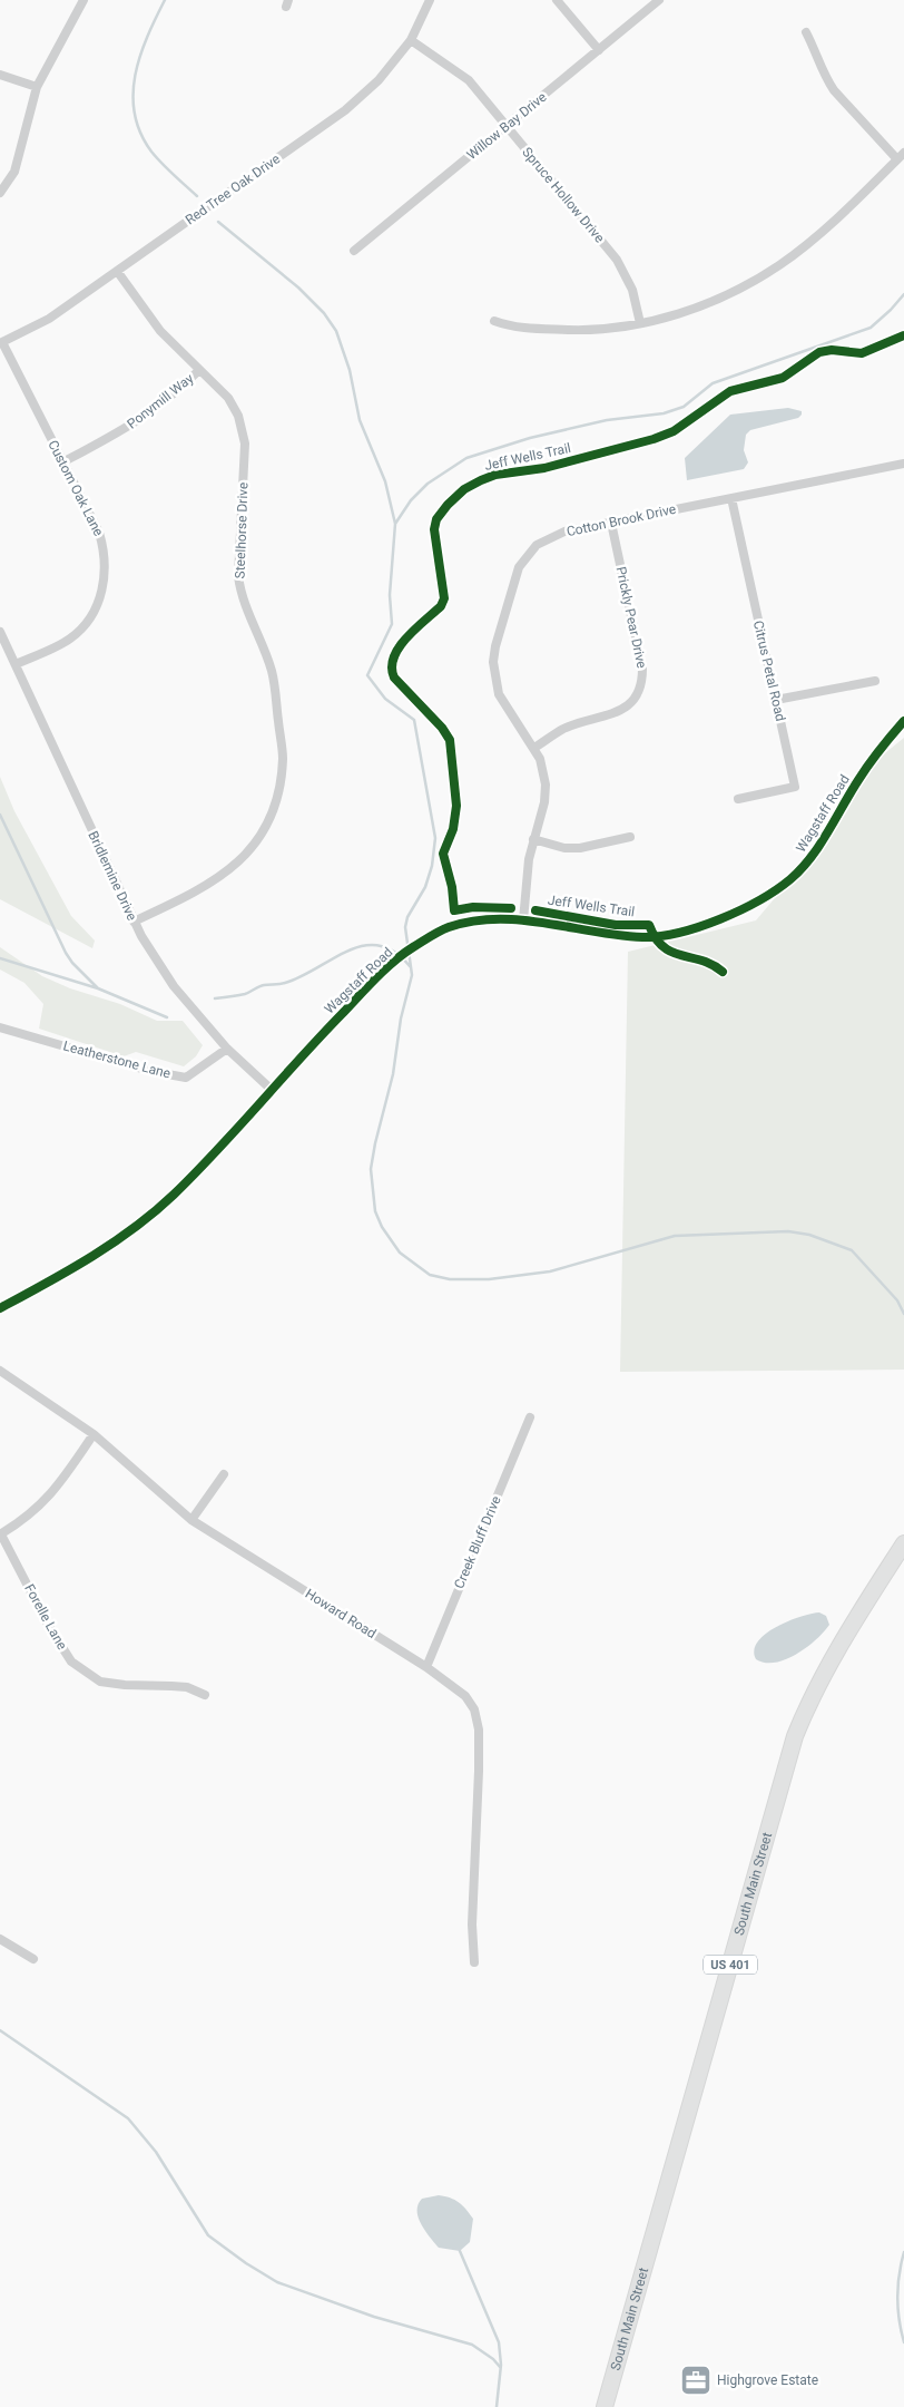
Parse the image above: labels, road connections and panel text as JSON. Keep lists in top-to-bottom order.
{
  "streets": {
    "highway": ["South Main Street", "US 401"],
    "street": [
      "Willow Bay Drive",
      "Red Tree Oak Drive",
      "Spruce Hollow Drive",
      "Ponymill Way",
      "Custom Oak Lane",
      "Cotton Brook Drive",
      "Steelhorse Drive",
      "Prickly Pear Drive",
      "Citrus Petal Road",
      "Wagstaff Road",
      "Bridlemine Drive",
      "Leatherstone Lane",
      "Creek Bluff Drive",
      "Howard Road",
      "Forelle Lane"
    ],
    "cycle path": ["Jeff Wells Trail"]
  },
  "crossings": [
    ["Willow Bay Drive", "Spruce Hollow Drive"],
    ["Red Tree Oak Drive", "Spruce Hollow Drive"],
    ["Red Tree Oak Drive", "Custom Oak Lane"],
    ["Red Tree Oak Drive", "Steelhorse Drive"],
    ["Ponymill Way", "Custom Oak Lane"],
    ["Ponymill Way", "Steelhorse Drive"],
    ["Custom Oak Lane", "Bridlemine Drive"],
    ["Cotton Brook Drive", "Prickly Pear Drive"],
    ["Cotton Brook Drive", "Citrus Petal Road"],
    ["Cotton Brook Drive", "Wagstaff Road"],
    ["Steelhorse Drive", "Bridlemine Drive"],
    ["Wagstaff Road", "Bridlemine Drive"],
    ["Bridlemine Drive", "Leatherstone Lane"],
    ["Creek Bluff Drive", "Howard Road"]
  ],
  "places": {
    "office": ["Highgrove Estate"]
  }
}
